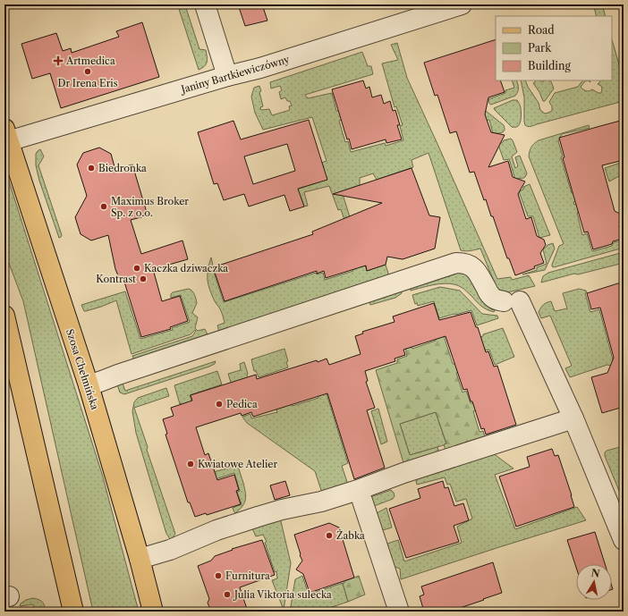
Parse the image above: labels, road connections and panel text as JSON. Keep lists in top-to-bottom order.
{
  "streets": {
    "main road": ["Szosa Chełmińska"],
    "street": ["Janiny Bartkiewiczówny"]
  },
  "crossings": [
    ["Janiny Bartkiewiczówny", "Szosa Chełmińska"]
  ],
  "places": {
    "health": ["Artmedica"],
    "other": [
      "Dr Irena Eris",
      "Biedronka",
      "Maximus Broker Sp. z o.o.",
      "Kaczka dziwaczka",
      "Kontrast",
      "Pedica",
      "Kwiatowe Atelier",
      "Żabka",
      "Furnitura",
      "Julia Viktoria sulecka"
    ]
  },
  "legend": ["Road", "Park", "Building"],
  "north": "top"
}
